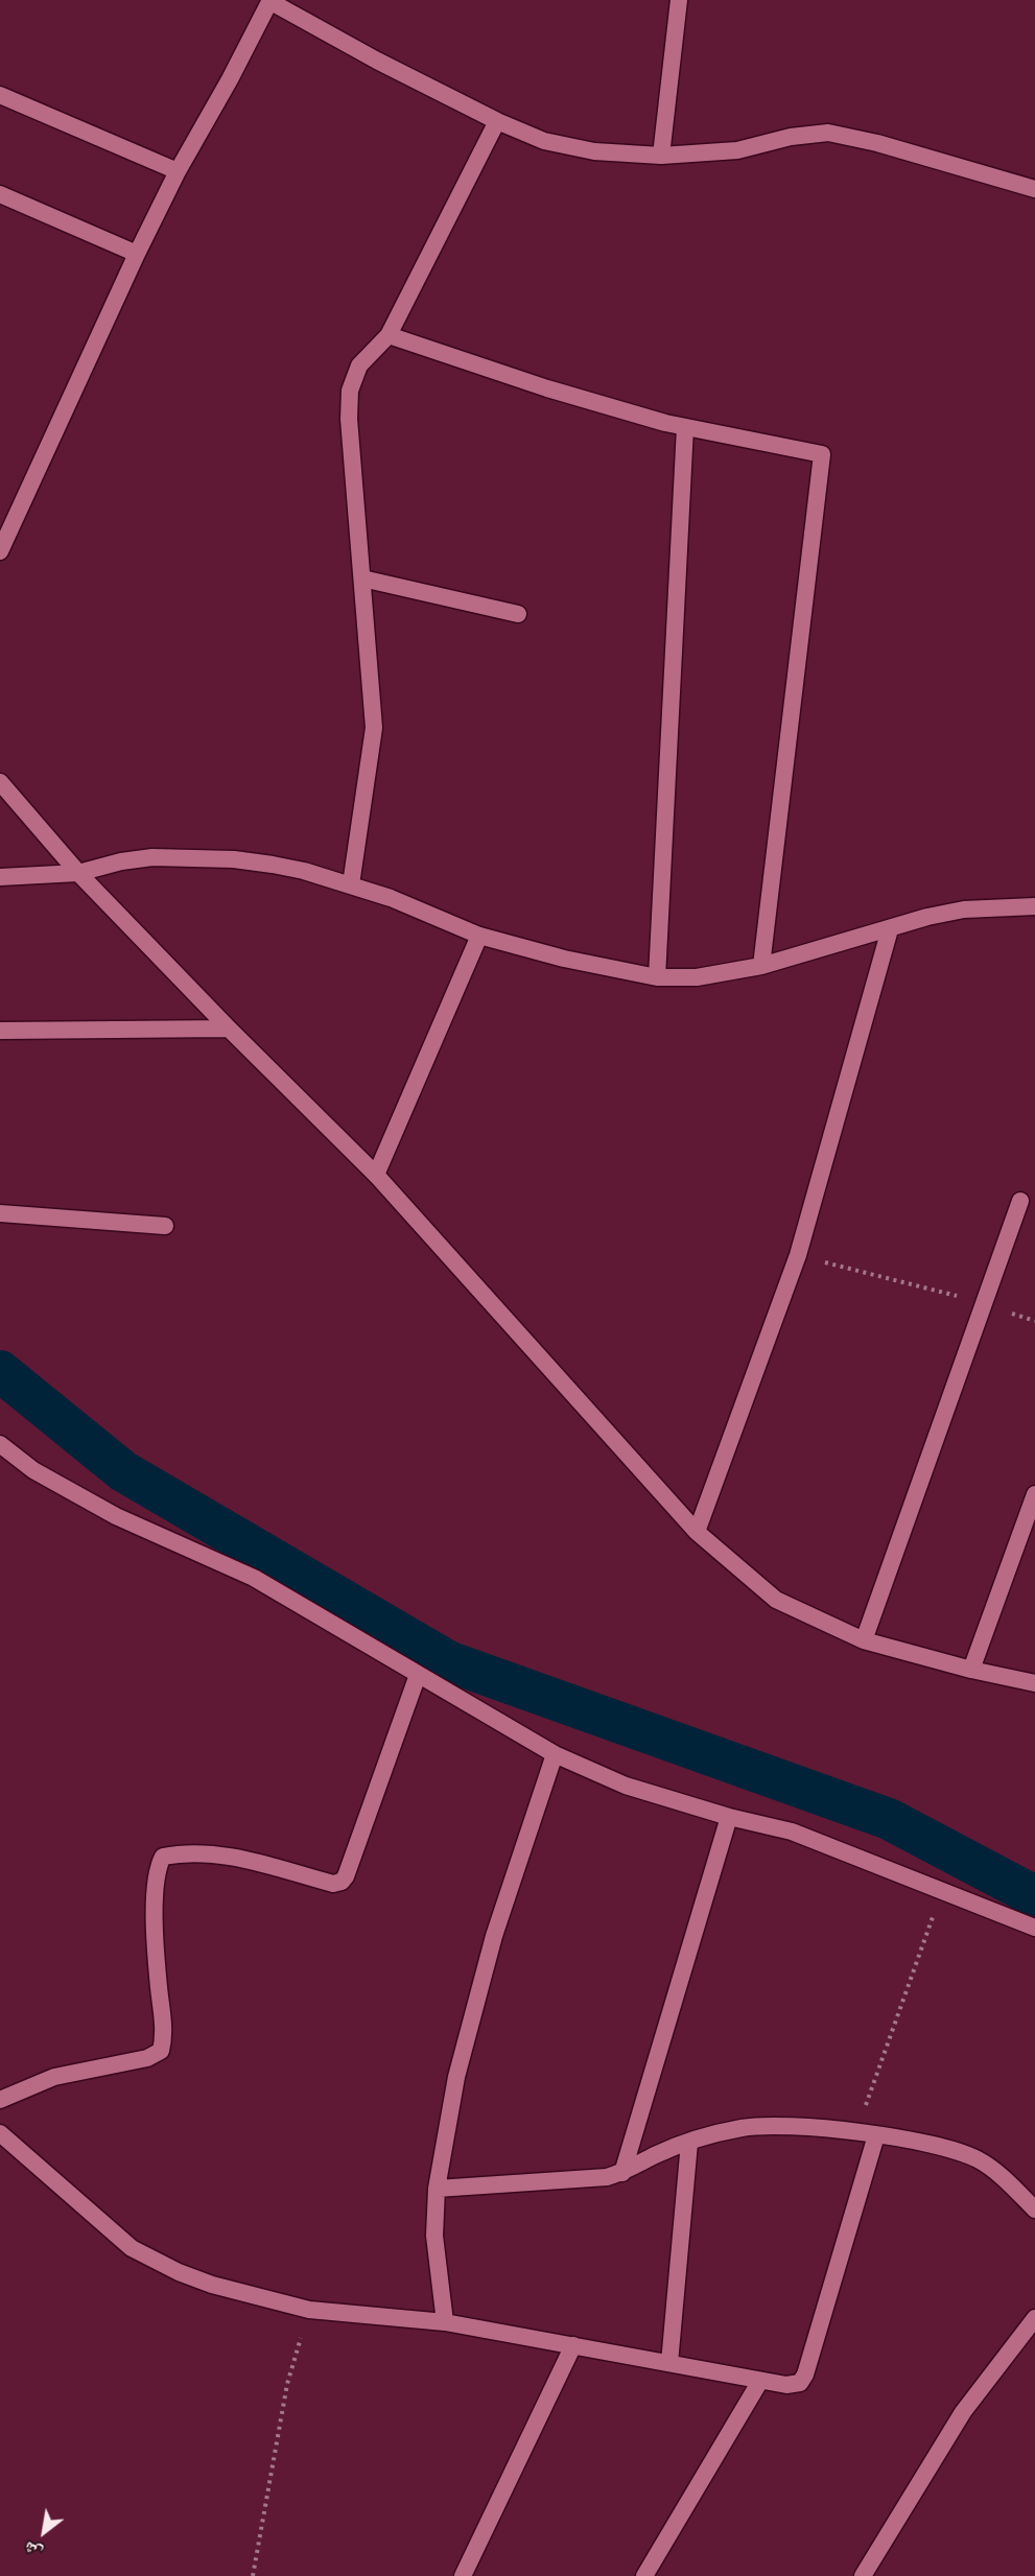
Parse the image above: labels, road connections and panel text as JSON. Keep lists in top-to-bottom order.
{
  "north": "bottom left"
}
